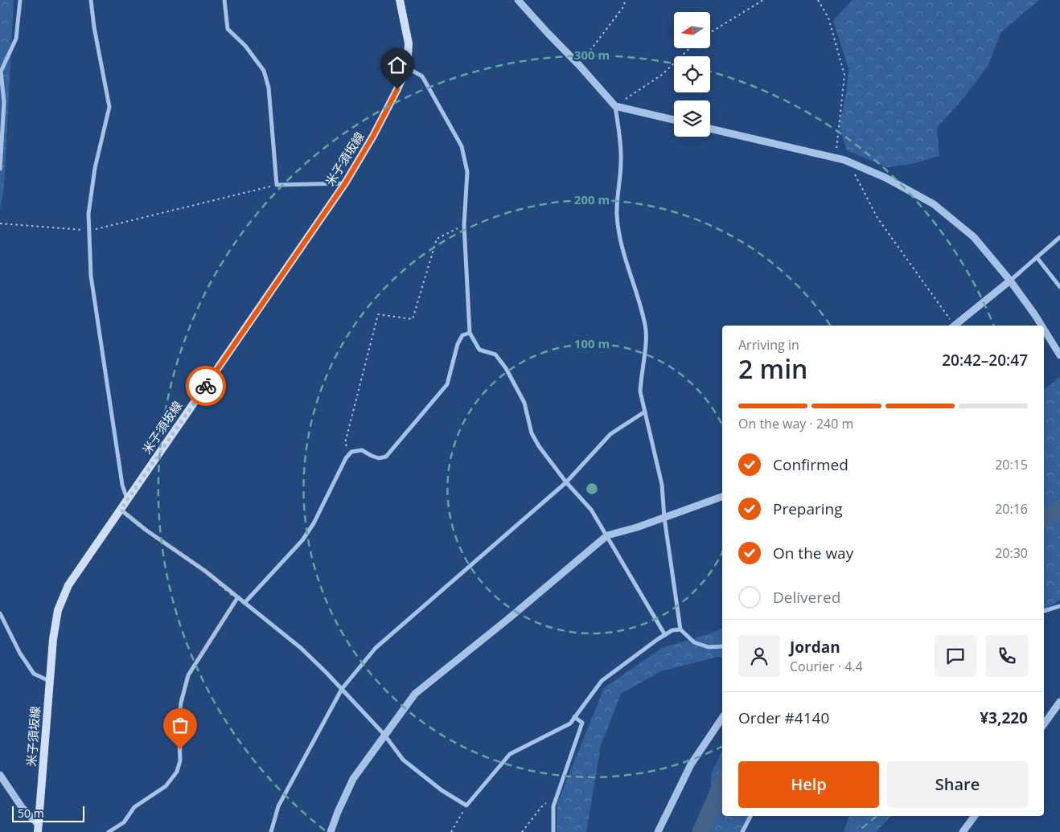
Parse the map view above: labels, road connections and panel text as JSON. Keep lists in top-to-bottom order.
{
  "streets": {
    "main road": ["米子須坂線"]
  },
  "scale_bar": "50 m",
  "north": "left",
  "page": {
    "heading": ["2 min", "Arriving in", "20:42–20:47"],
    "panel": [
      "Jordan",
      "Courier · 4.4",
      "Order #4140",
      "¥3,220"
    ],
    "bar": "On the way · 240 m",
    "list": [
      ["Confirmed", "20:15"],
      ["Preparing", "20:16"],
      ["On the way", "20:30"],
      "Delivered"
    ],
    "buttons": ["Help", "Share"],
    "scale": "50 m"
  },
  "rings": ["300 m", "200 m", "100 m"]
}
